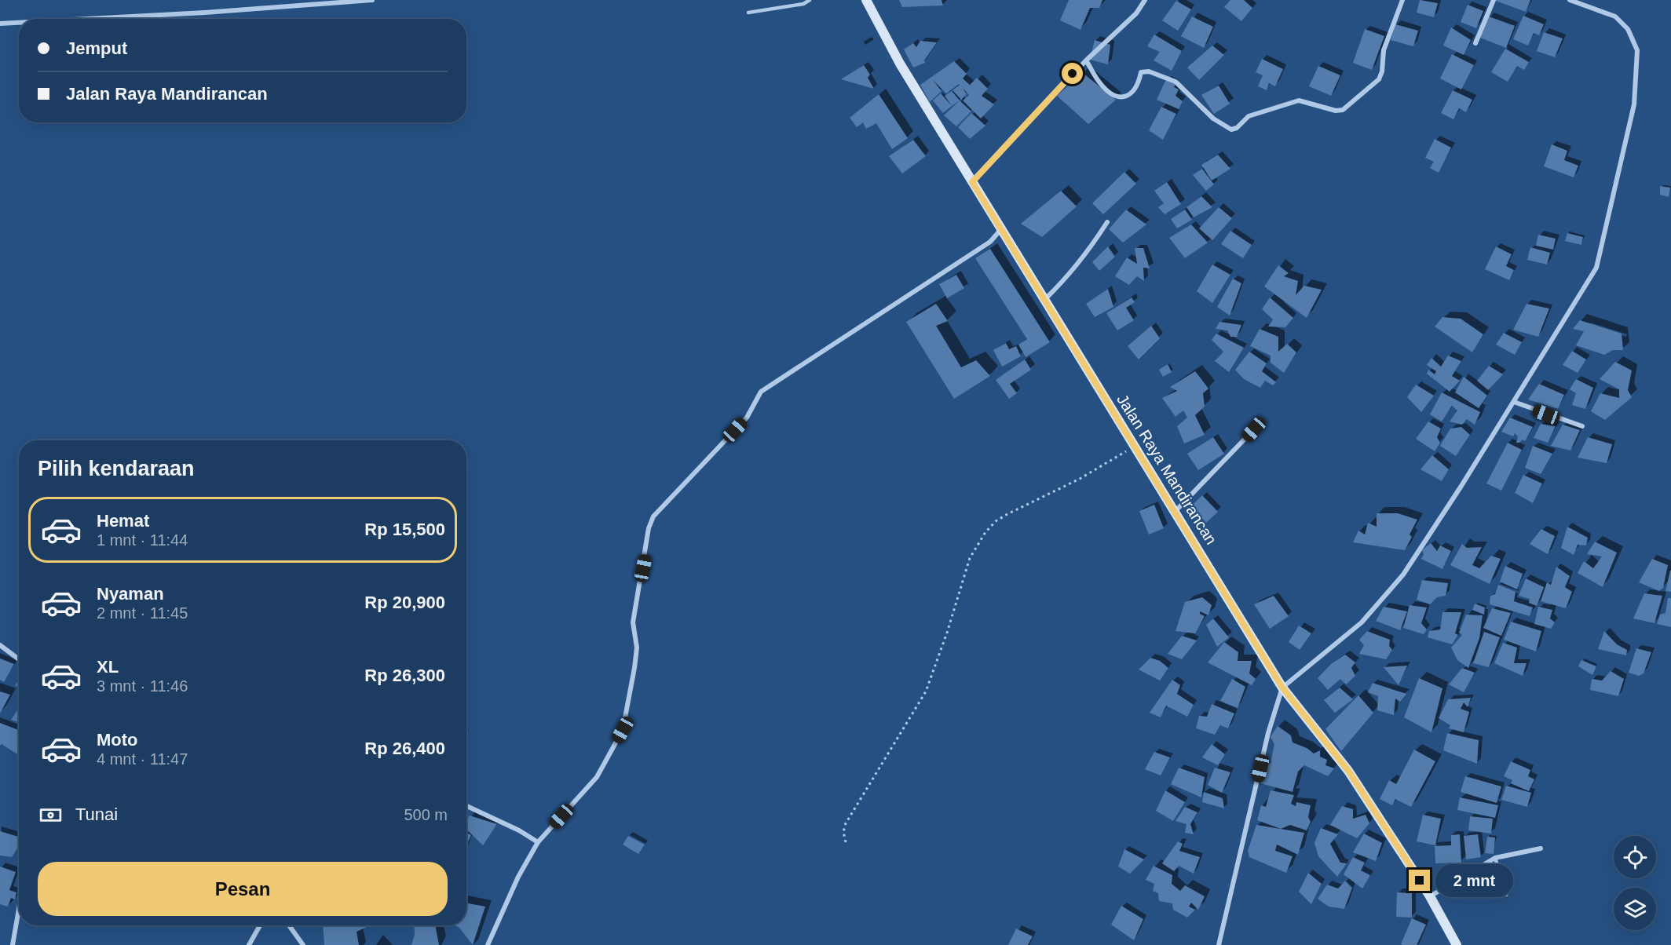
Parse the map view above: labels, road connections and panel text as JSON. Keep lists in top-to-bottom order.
{
  "streets": {
    "street": ["Jalan Raya Mandirancan"]
  },
  "page": {
    "banner": ["Jemput", "Jalan Raya Mandirancan"],
    "heading": "Pilih kendaraan",
    "list": [
      {
        "name": "Hemat",
        "note": "1 mnt · 11:44",
        "value": "Rp 15,500"
      },
      {
        "name": "Nyaman",
        "note": "2 mnt · 11:45",
        "value": "Rp 20,900"
      },
      {
        "name": "XL",
        "note": "3 mnt · 11:46",
        "value": "Rp 26,300"
      },
      {
        "name": "Moto",
        "note": "4 mnt · 11:47",
        "value": "Rp 26,400"
      }
    ],
    "pay": ["Tunai", "500 m"],
    "buttons": "Pesan",
    "bubble": "2 mnt"
  }
}
